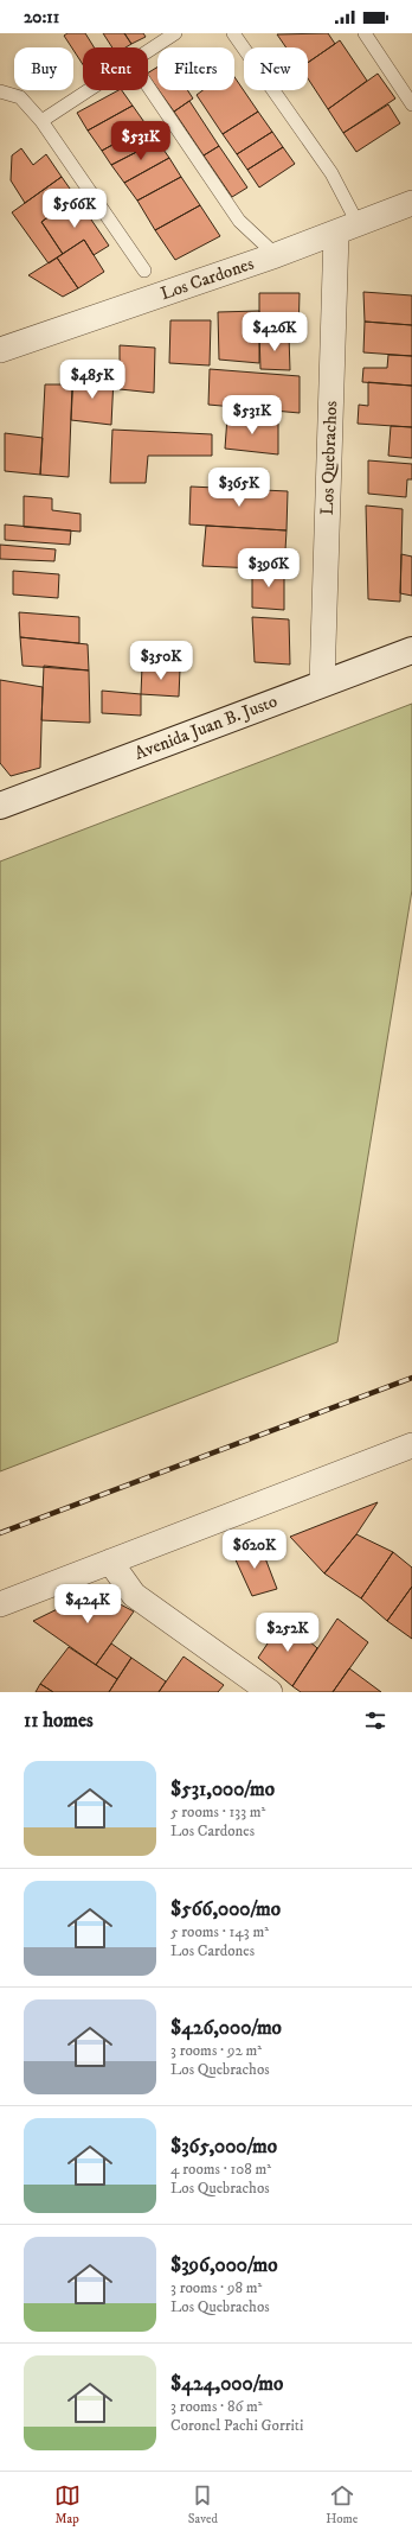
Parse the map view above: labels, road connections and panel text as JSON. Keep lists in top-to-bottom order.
{
  "streets": {
    "street": ["Los Cardones", "Los Quebrachos", "Avenida Juan B. Justo"]
  },
  "crossings": [
    ["Los Cardones", "Los Quebrachos"],
    ["Los Quebrachos", "Avenida Juan B. Justo"]
  ],
  "page": {
    "status": "20:11",
    "chip": [
      "Buy",
      "Rent",
      "Filters",
      "New"
    ],
    "price": [
      "$531K",
      "$566K",
      "$426K",
      "$485K",
      "$531K",
      "$365K",
      "$396K",
      "$350K",
      "$620K",
      "$424K",
      "$252K"
    ],
    "heading": "11 homes",
    "list": [
      {
        "name": "$531,000/mo",
        "note": "5 rooms · 133 m² · Los Cardones"
      },
      {
        "name": "$566,000/mo",
        "note": "5 rooms · 143 m² · Los Cardones"
      },
      {
        "name": "$426,000/mo",
        "note": "3 rooms · 92 m² · Los Quebrachos"
      },
      {
        "name": "$365,000/mo",
        "note": "4 rooms · 108 m² · Los Quebrachos"
      },
      {
        "name": "$396,000/mo",
        "note": "3 rooms · 98 m² · Los Quebrachos"
      },
      {
        "name": "$424,000/mo",
        "note": "3 rooms · 86 m² · Coronel Pachi Gorriti"
      }
    ],
    "tabs": ["Map", "Saved", "Home"]
  }
}
